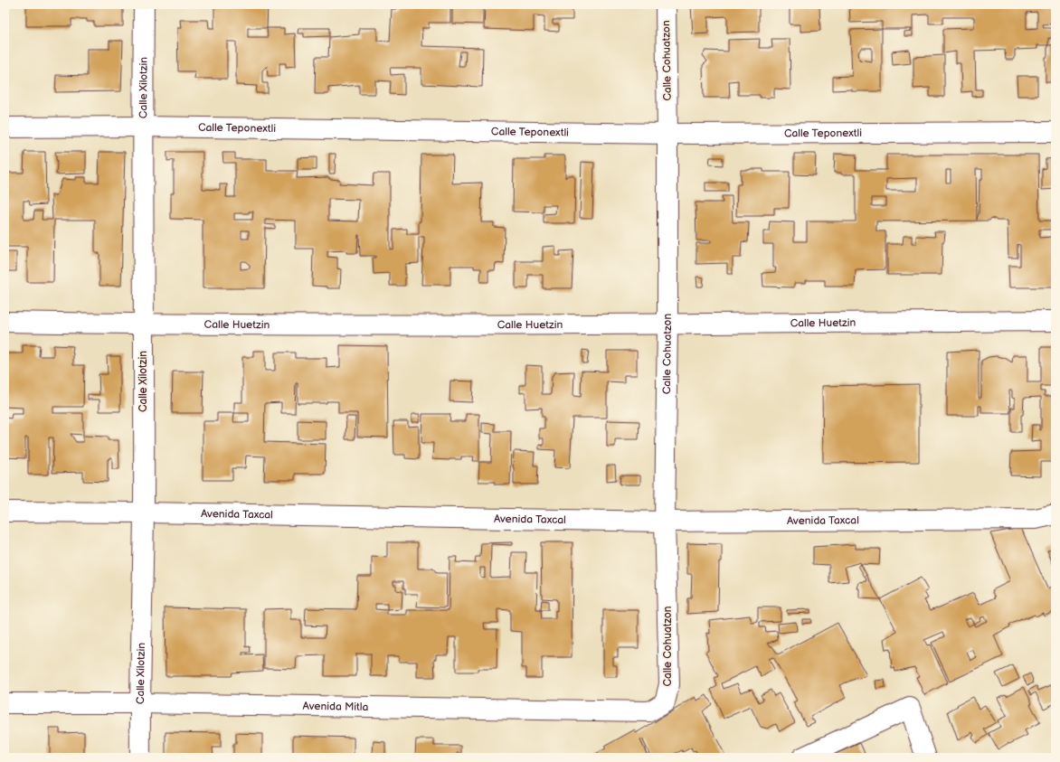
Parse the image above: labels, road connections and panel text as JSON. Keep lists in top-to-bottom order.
{
  "streets": {
    "street": [
      "Calle Cohuatzon",
      "Calle Xilotzin",
      "Calle Teponextli",
      "Calle Huetzin",
      "Avenida Taxcal",
      "Avenida Mitla"
    ]
  },
  "crossings": [
    ["Calle Cohuatzon", "Calle Teponextli"],
    ["Calle Cohuatzon", "Calle Huetzin"],
    ["Calle Cohuatzon", "Avenida Taxcal"],
    ["Calle Cohuatzon", "Avenida Mitla"],
    ["Calle Xilotzin", "Calle Teponextli"],
    ["Calle Xilotzin", "Calle Huetzin"],
    ["Calle Xilotzin", "Avenida Taxcal"],
    ["Calle Xilotzin", "Avenida Mitla"]
  ]
}
